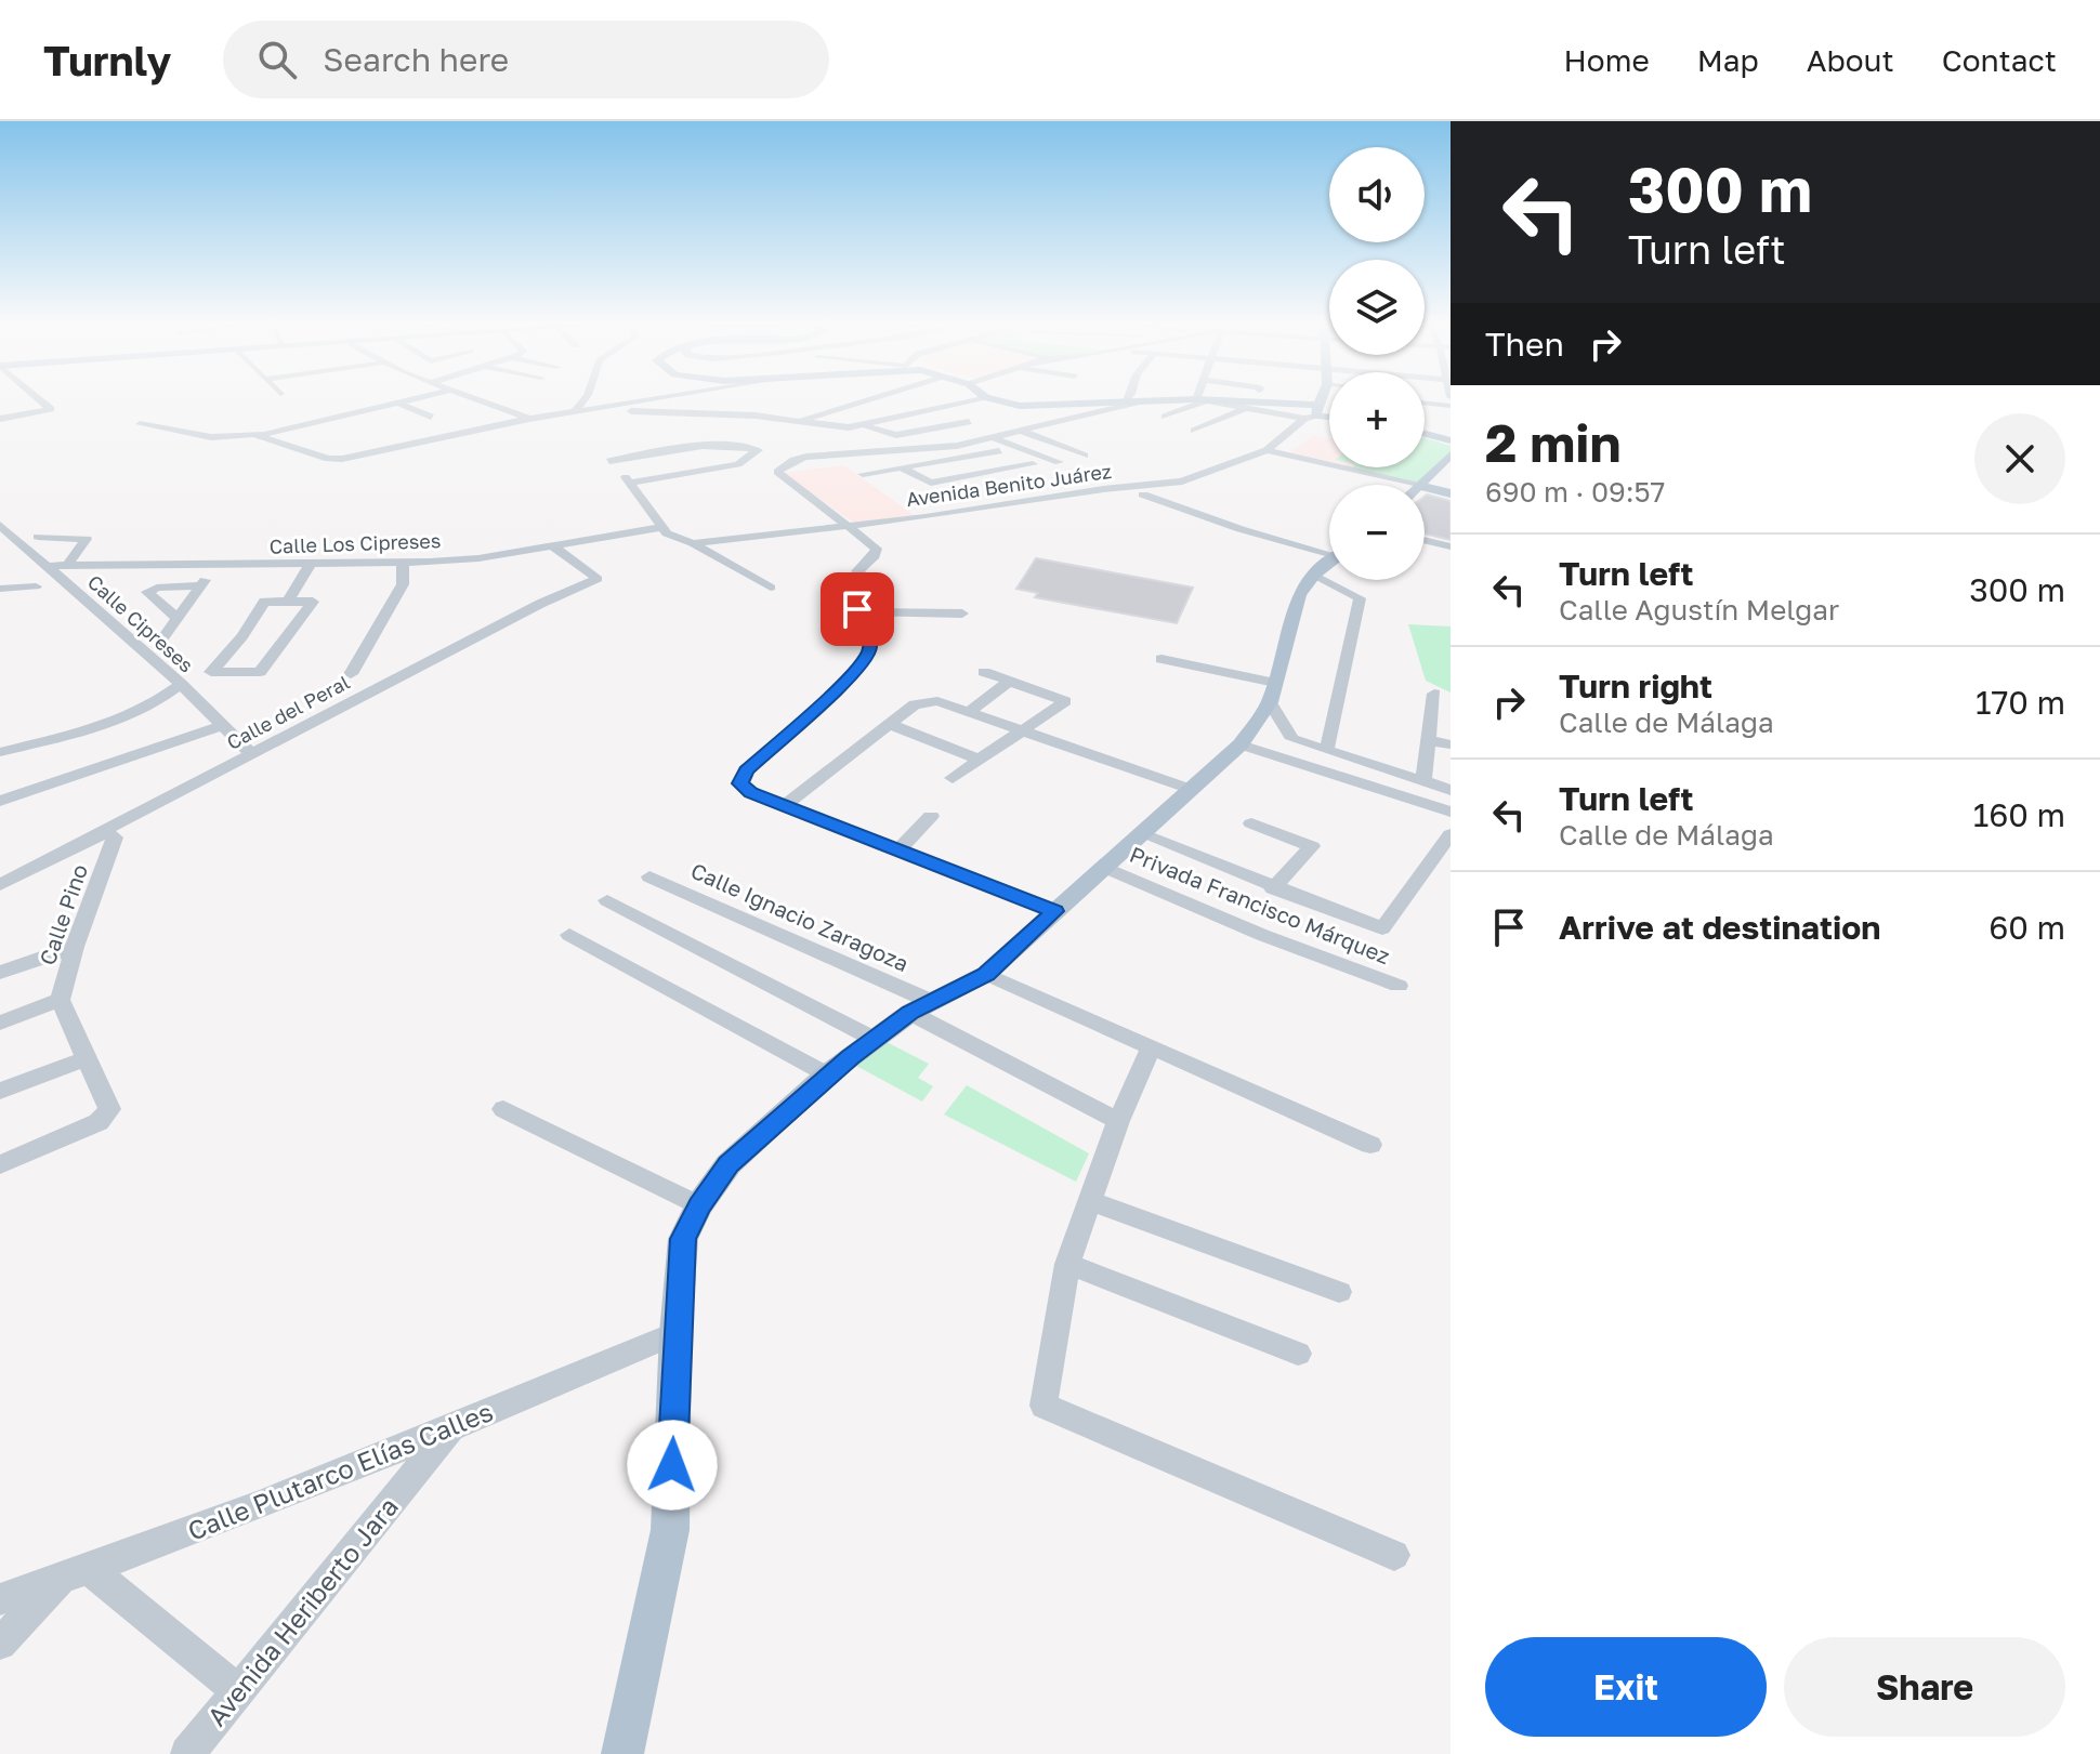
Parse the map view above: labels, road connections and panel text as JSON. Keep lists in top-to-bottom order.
{
  "streets": {
    "main road": ["Avenida Benito Juárez"],
    "street": [
      "Calle Los Cipreses",
      "Calle Cipreses",
      "Calle del Peral",
      "Privada Francisco Márquez",
      "Calle Pino",
      "Calle Ignacio Zaragoza",
      "Calle Plutarco Elías Calles",
      "Avenida Heriberto Jara"
    ]
  },
  "crossings": [
    ["Calle Los Cipreses", "Calle Cipreses"],
    ["Calle Los Cipreses", "Calle del Peral"],
    ["Calle Cipreses", "Calle del Peral"],
    ["Calle del Peral", "Calle Pino"],
    ["Calle Plutarco Elías Calles", "Avenida Heriberto Jara"]
  ],
  "page": {
    "header": "Turnly",
    "search": "Search here",
    "nav": [
      "Home",
      "Map",
      "About",
      "Contact"
    ],
    "turn": ["300 m", "Turn left"],
    "map_buttons": ["+", "−"],
    "then": "Then",
    "heading": ["2 min", "690 m · 09:57"],
    "list": [
      {
        "name": "Turn left",
        "note": "Calle Agustín Melgar",
        "value": "300 m"
      },
      {
        "name": "Turn right",
        "note": "Calle de Málaga",
        "value": "170 m"
      },
      {
        "name": "Turn left",
        "note": "Calle de Málaga",
        "value": "160 m"
      },
      {
        "name": "Arrive at destination",
        "value": "60 m"
      }
    ],
    "buttons": ["Exit", "Share"]
  }
}
